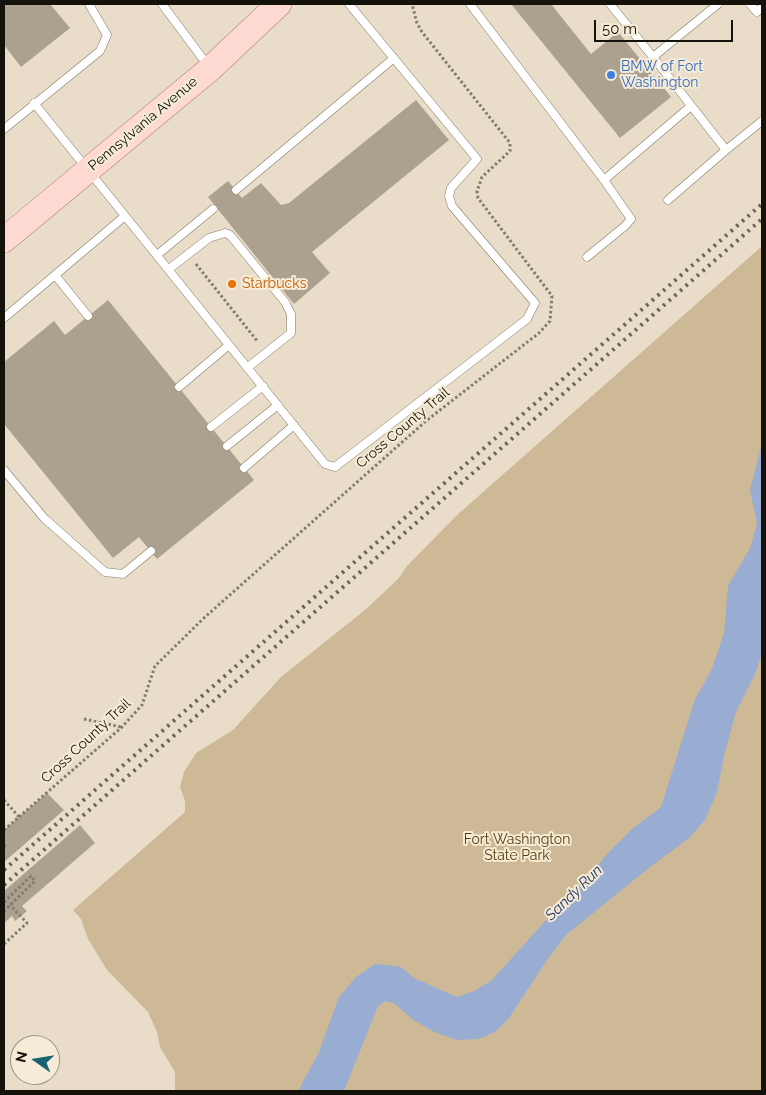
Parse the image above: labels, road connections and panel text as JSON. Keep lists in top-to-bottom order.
{
  "streets": {
    "main road": ["Pennsylvania Avenue"],
    "path": ["Cross County Trail"]
  },
  "water": ["Sandy Run"],
  "parks": ["Fort Washington State Park"],
  "places": ["BMW of Fort Washington", "Starbucks"],
  "scale_bar": "50 m",
  "north": "left"
}
